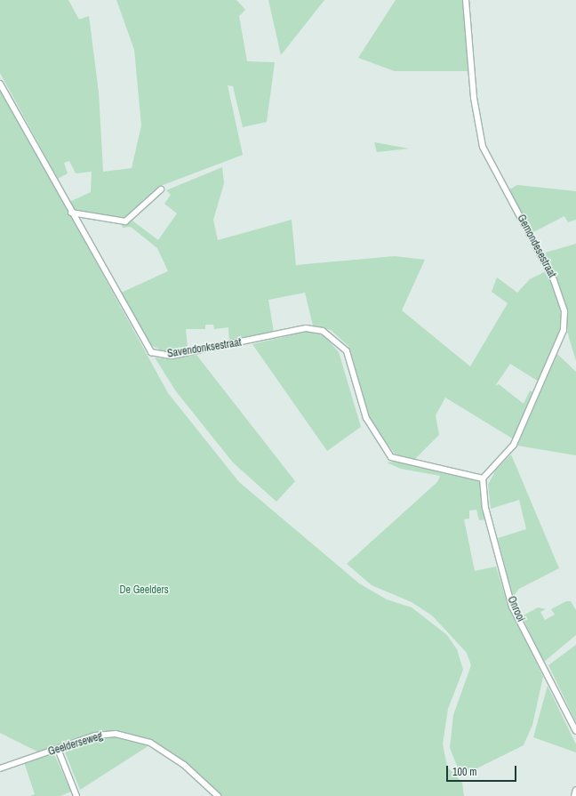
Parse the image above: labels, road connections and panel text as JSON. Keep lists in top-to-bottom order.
{
  "streets": {
    "street": [
      "Gemondesestraat",
      "Savendonksestraat",
      "Onrooi",
      "Geelderseweg"
    ]
  },
  "crossings": [
    ["Gemondesestraat", "Savendonksestraat"],
    ["Gemondesestraat", "Onrooi"],
    ["Savendonksestraat", "Onrooi"]
  ],
  "parks": ["De Geelders"],
  "scale_bar": "100 m"
}
